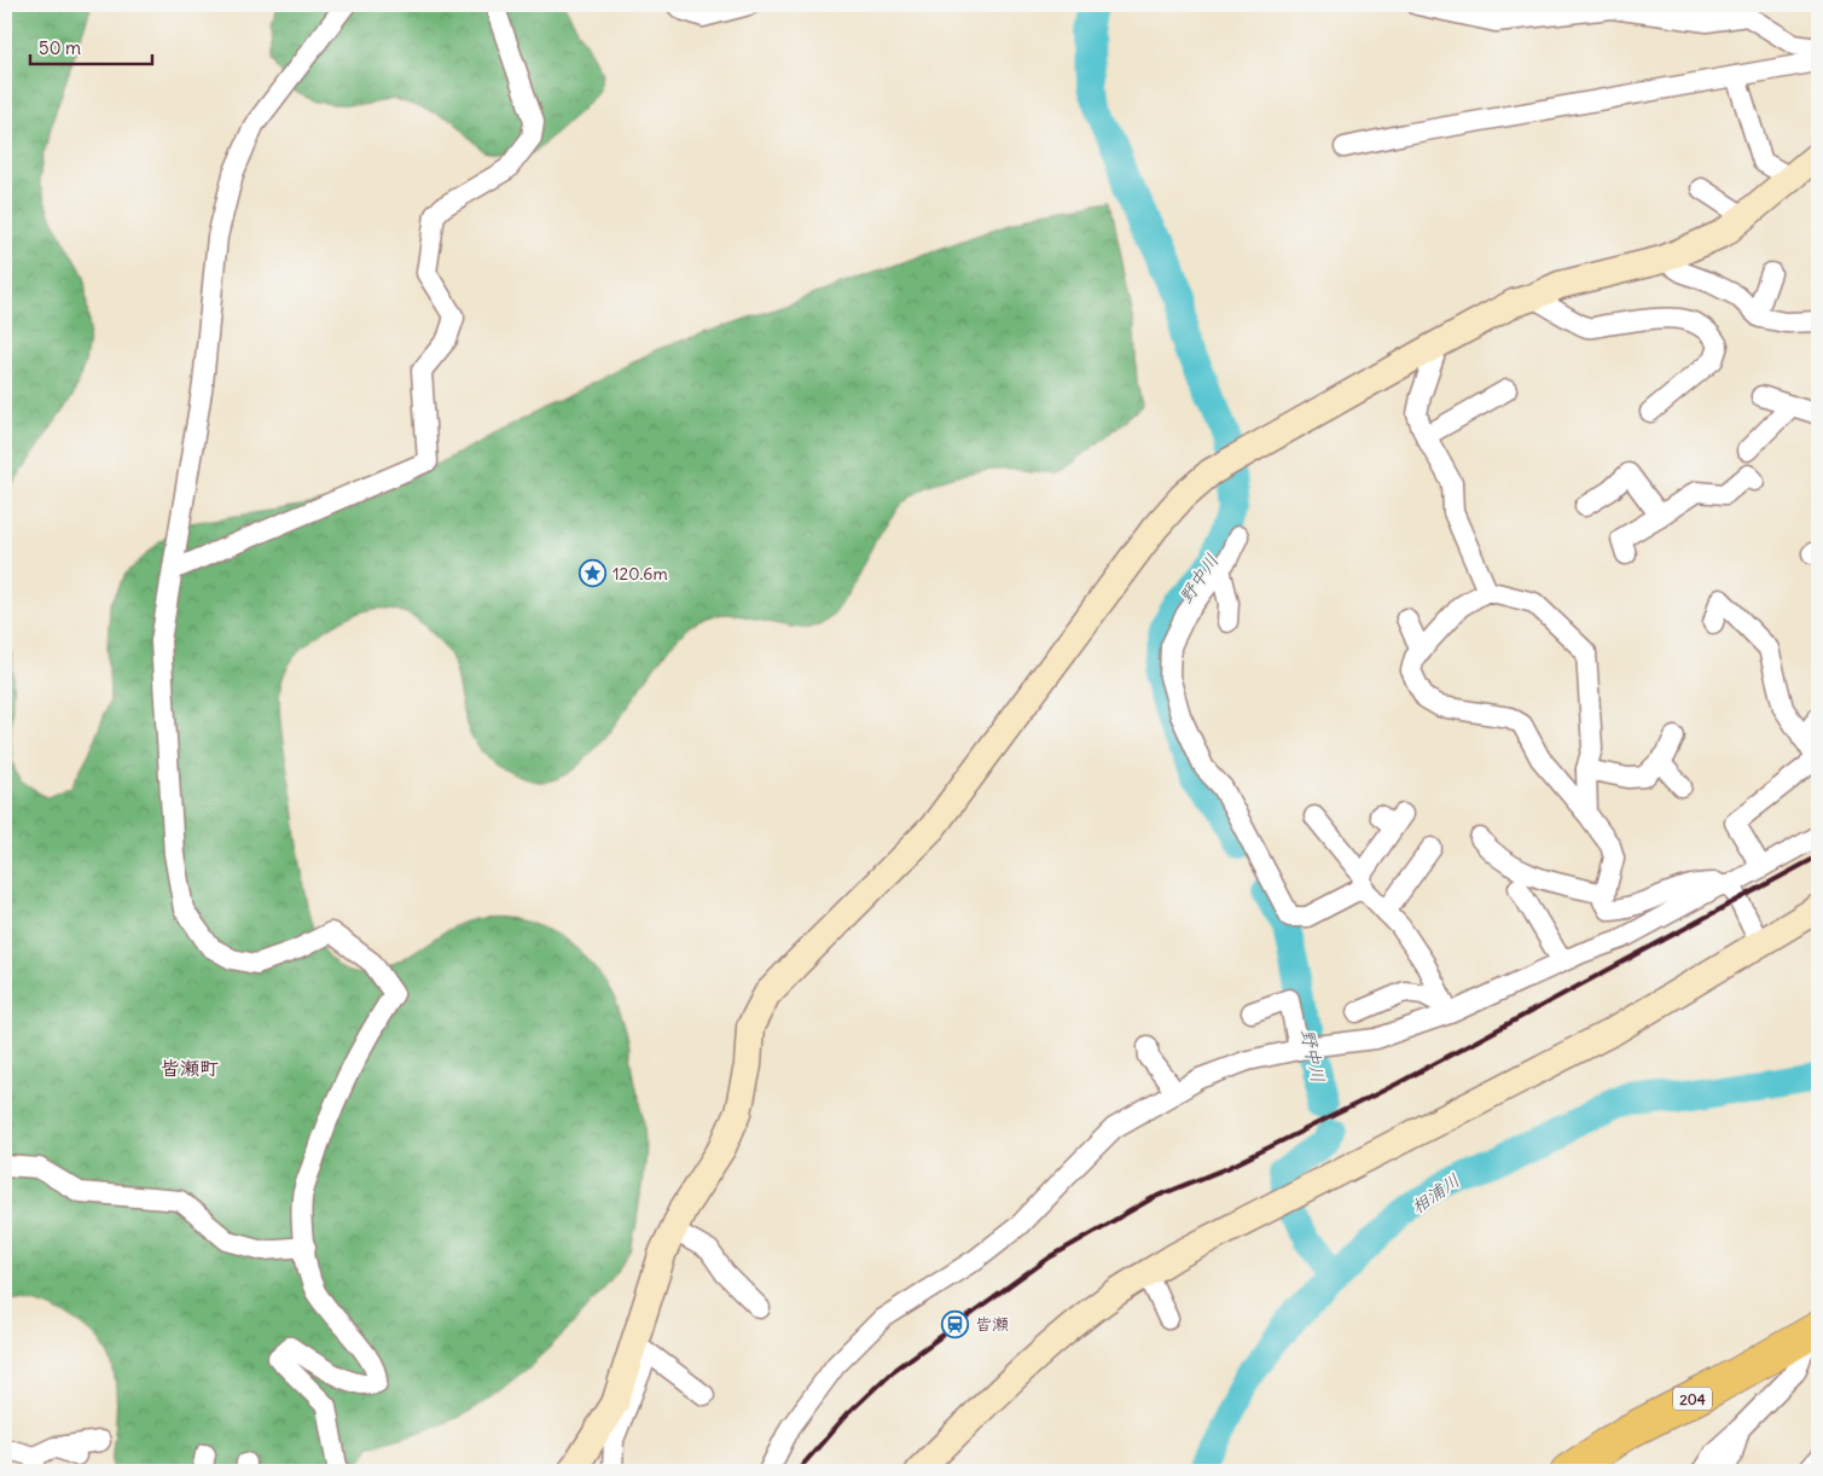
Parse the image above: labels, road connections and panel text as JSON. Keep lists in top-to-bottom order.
{
  "streets": {
    "highway": ["204"]
  },
  "districts": ["皆瀬町"],
  "water": ["野中川", "相浦川"],
  "places": {
    "place": ["120.6m"],
    "station": ["皆瀬"]
  },
  "scale_bar": "50 m"
}
